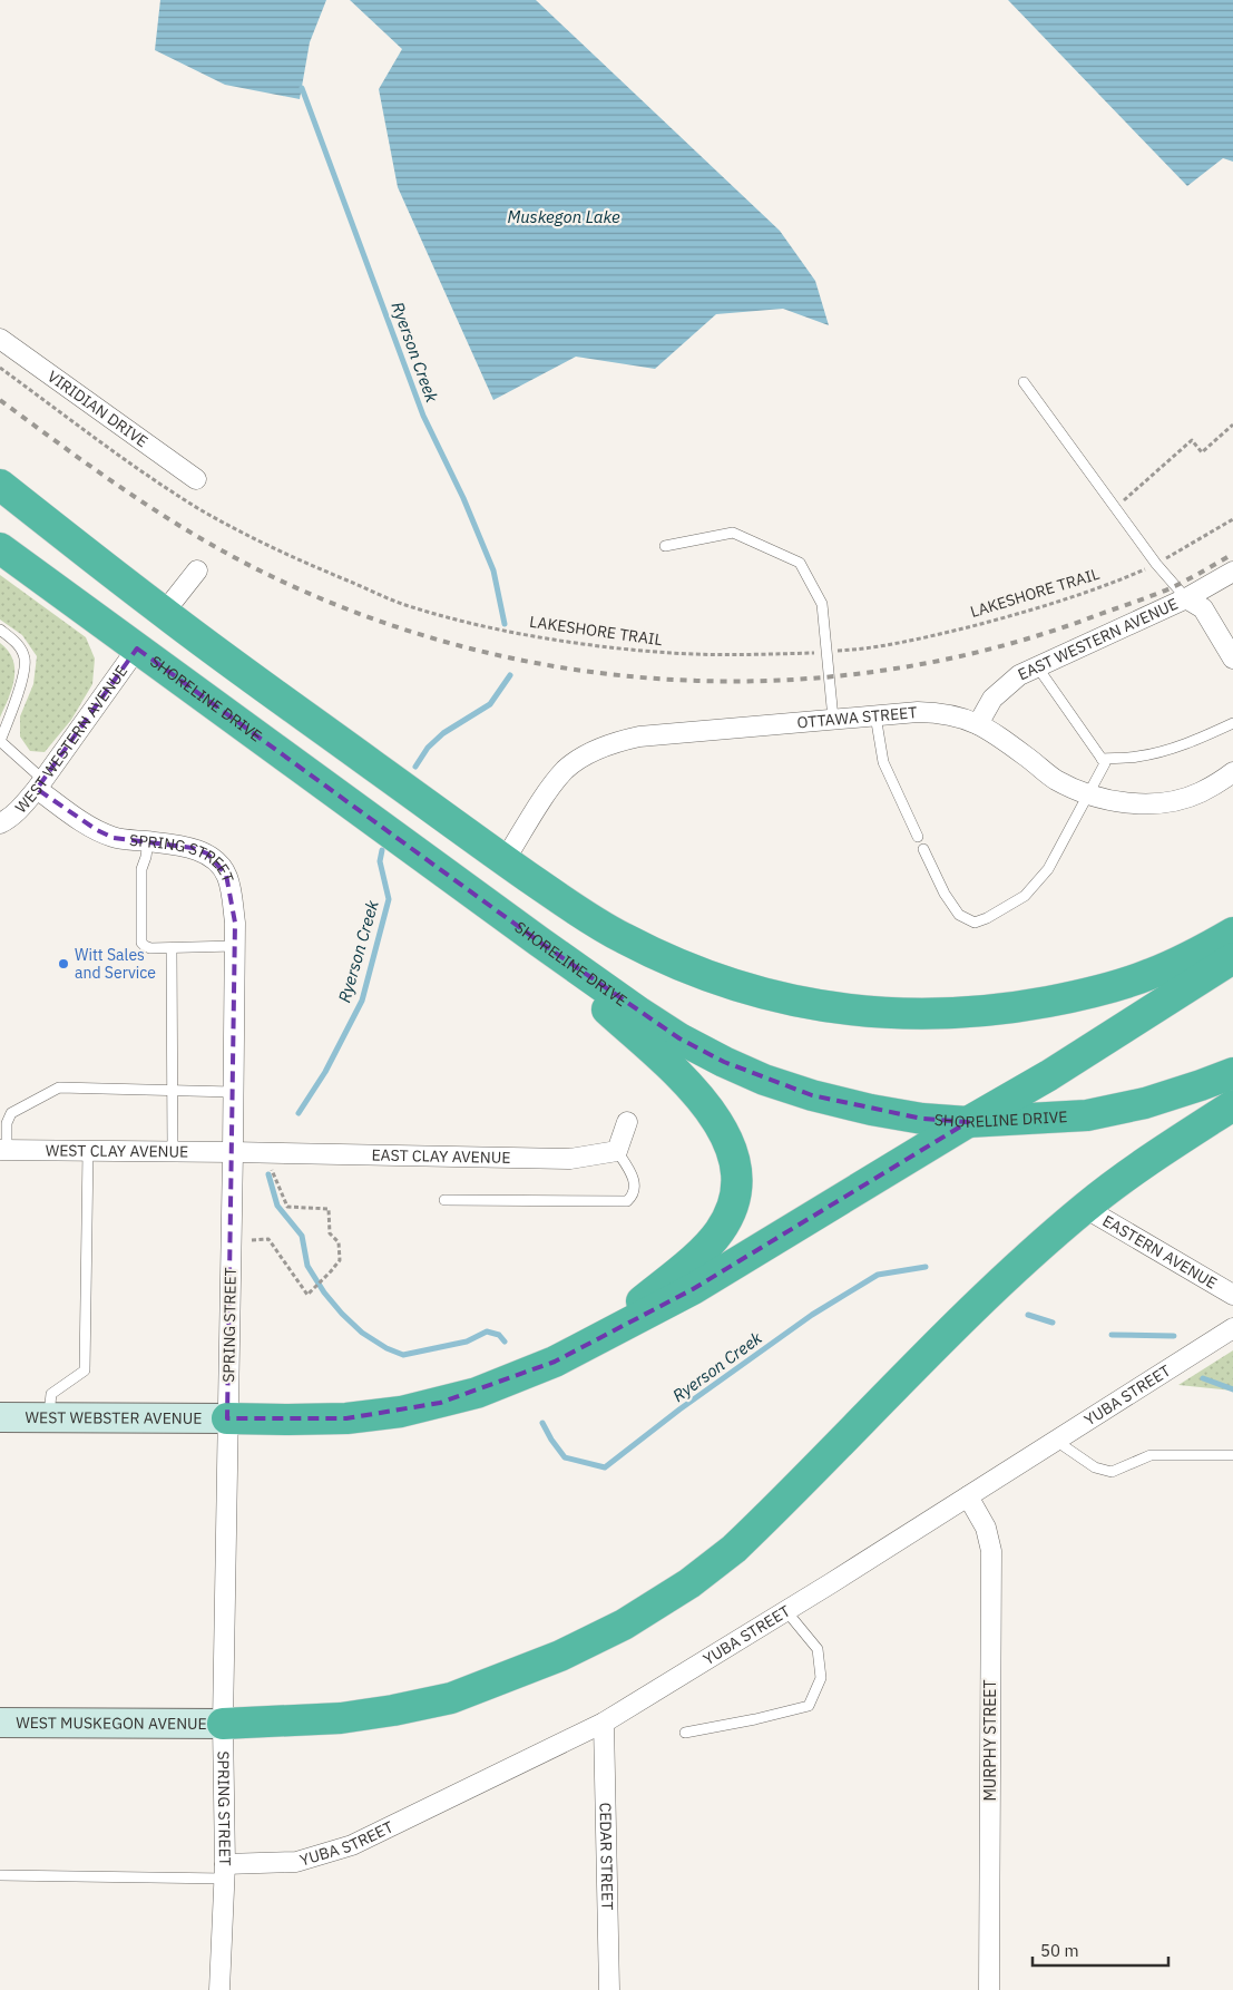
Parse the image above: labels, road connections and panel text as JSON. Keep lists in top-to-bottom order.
{
  "streets": {
    "highway": ["SHORELINE DRIVE"],
    "main road": ["WEST WEBSTER AVENUE", "WEST MUSKEGON AVENUE"],
    "street": [
      "VIRIDIAN DRIVE",
      "EAST WESTERN AVENUE",
      "OTTAWA STREET",
      "WEST WESTERN AVENUE",
      "SPRING STREET",
      "WEST CLAY AVENUE",
      "EAST CLAY AVENUE",
      "EASTERN AVENUE",
      "YUBA STREET",
      "MURPHY STREET",
      "CEDAR STREET"
    ],
    "path": ["LAKESHORE TRAIL"]
  },
  "crossings": [
    ["EAST WESTERN AVENUE", "OTTAWA STREET"],
    ["SHORELINE DRIVE", "WEST WESTERN AVENUE"],
    ["WEST WESTERN AVENUE", "SPRING STREET"],
    ["SPRING STREET", "WEST CLAY AVENUE"],
    ["SPRING STREET", "EAST CLAY AVENUE"],
    ["SPRING STREET", "YUBA STREET"],
    ["SPRING STREET", "WEST WEBSTER AVENUE"],
    ["SPRING STREET", "WEST MUSKEGON AVENUE"],
    ["WEST CLAY AVENUE", "EAST CLAY AVENUE"],
    ["YUBA STREET", "MURPHY STREET"],
    ["YUBA STREET", "CEDAR STREET"]
  ],
  "water": ["Muskegon Lake", "Ryerson Creek"],
  "places": ["Witt Sales and Service"],
  "scale_bar": "50 m"
}
